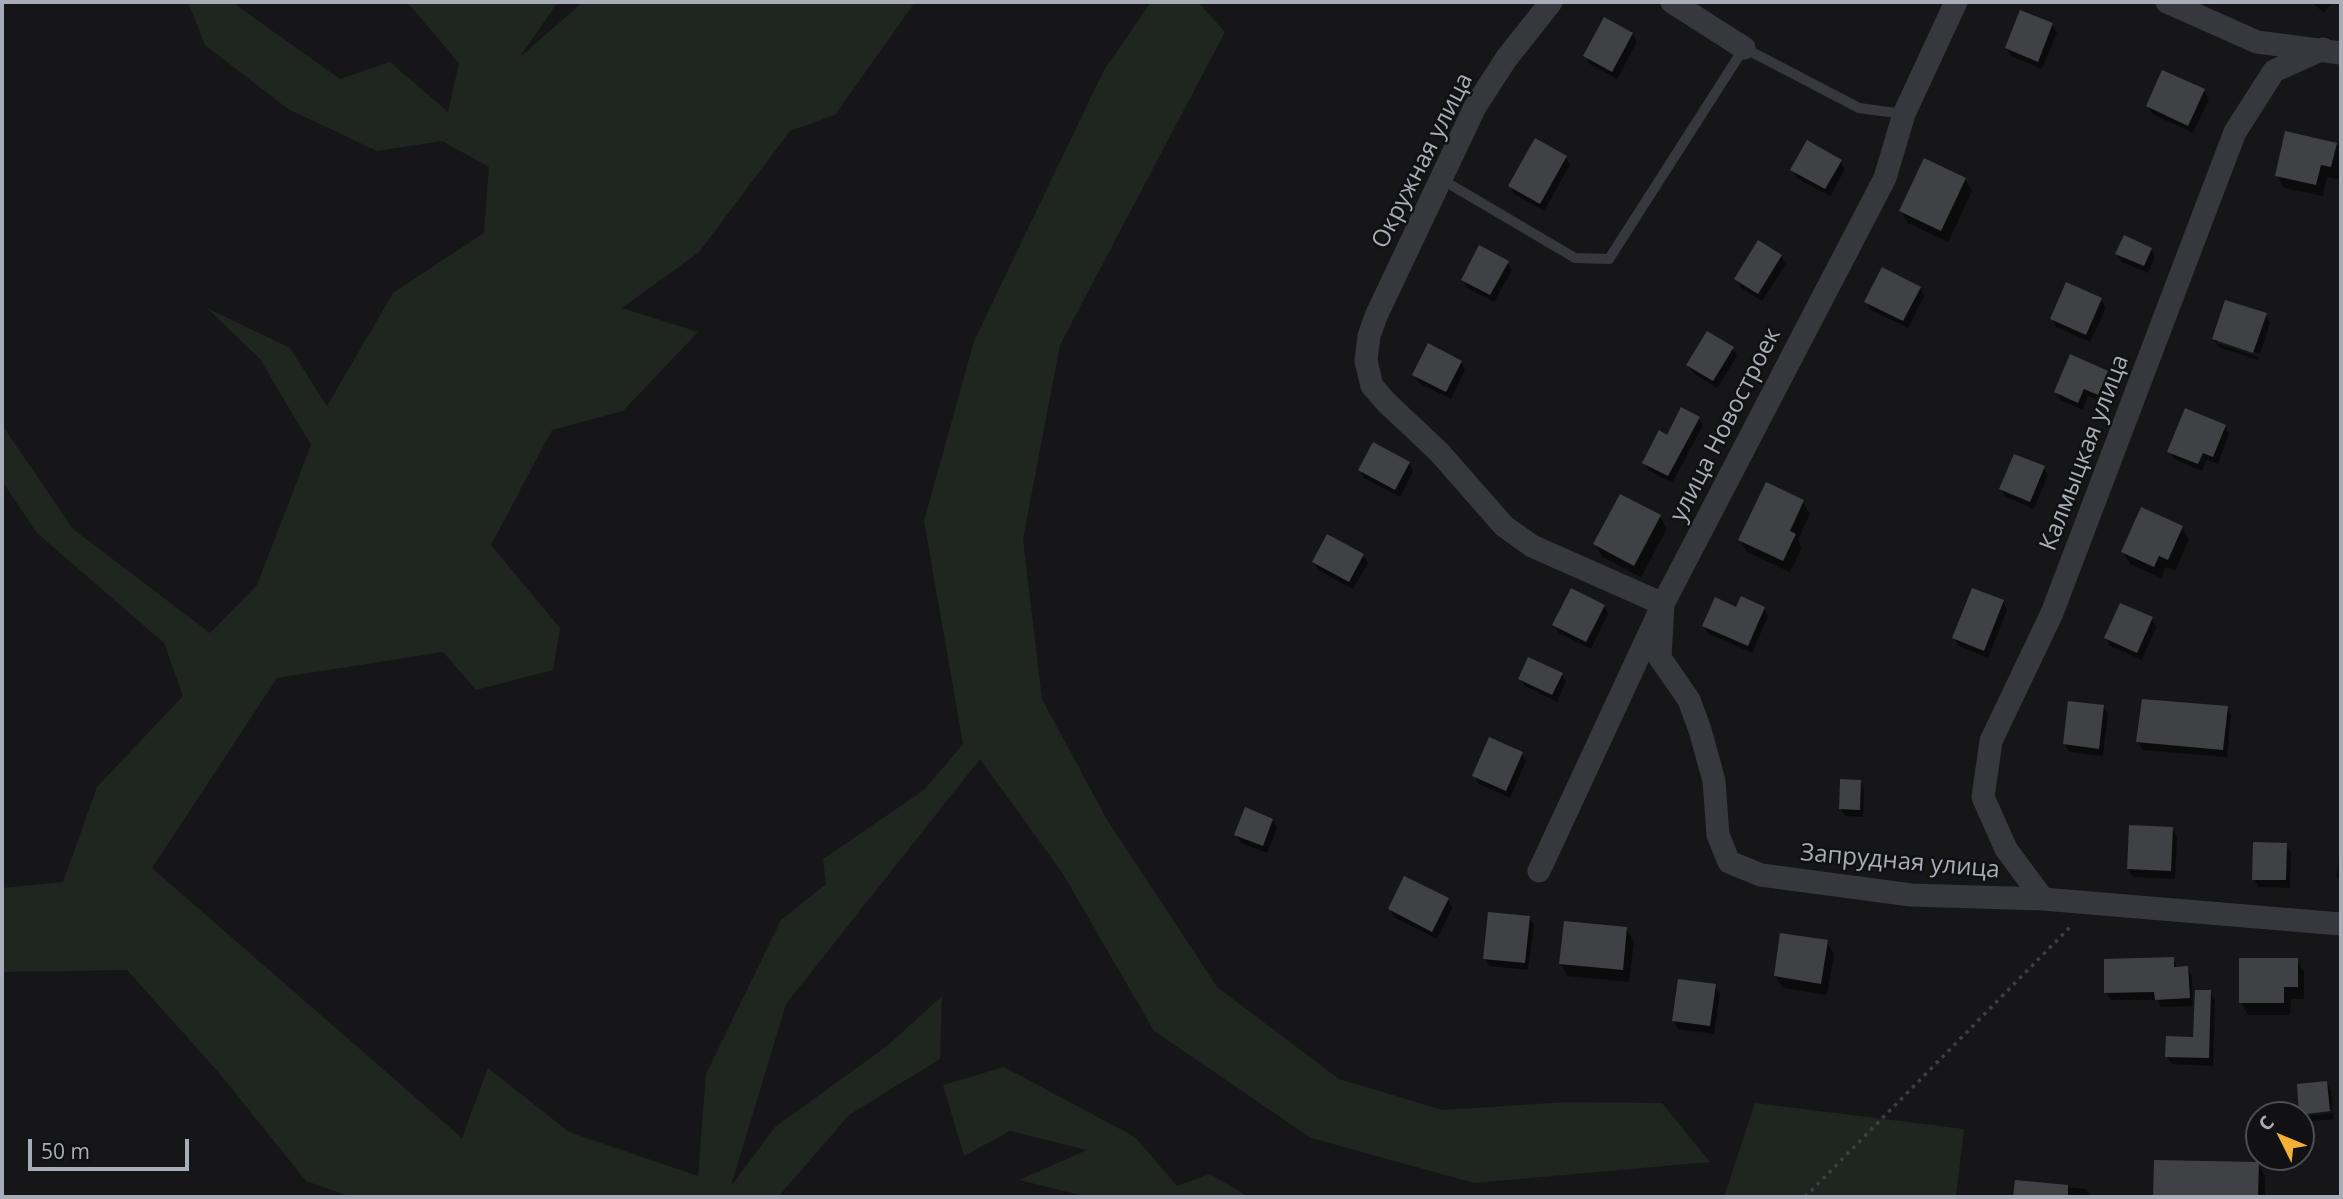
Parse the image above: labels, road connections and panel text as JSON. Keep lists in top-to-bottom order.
{
  "streets": {
    "street": [
      "Окружная улица",
      "улица Новостроек",
      "Калмыцкая улица",
      "Запрудная улица"
    ]
  },
  "crossings": [
    ["Окружная улица", "улица Новостроек"],
    ["Окружная улица", "Запрудная улица"],
    ["улица Новостроек", "Запрудная улица"],
    ["Калмыцкая улица", "Запрудная улица"]
  ],
  "scale_bar": "50 m",
  "north": "top left"
}
